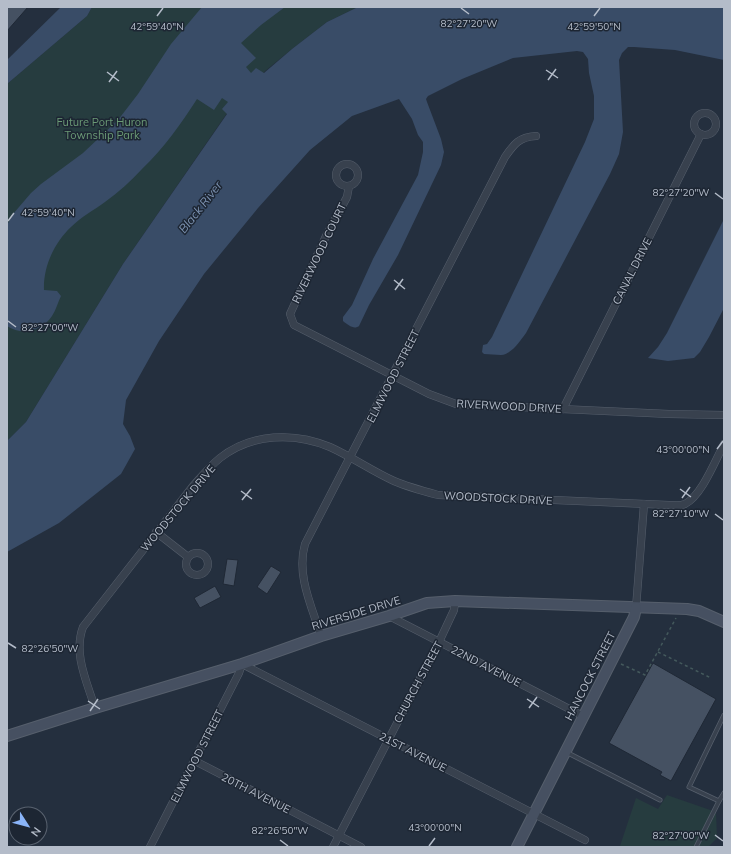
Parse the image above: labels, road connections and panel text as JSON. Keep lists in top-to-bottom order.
{
  "streets": {
    "street": [
      "RIVERWOOD COURT",
      "CANAL DRIVE",
      "ELMWOOD STREET",
      "RIVERWOOD DRIVE",
      "WOODSTOCK DRIVE",
      "RIVERSIDE DRIVE",
      "22ND AVENUE",
      "HANCOCK STREET",
      "CHURCH STREET",
      "21ST AVENUE",
      "20TH AVENUE"
    ]
  },
  "crossings": [
    ["RIVERWOOD COURT", "RIVERWOOD DRIVE"],
    ["CANAL DRIVE", "RIVERWOOD DRIVE"],
    ["ELMWOOD STREET", "RIVERWOOD DRIVE"],
    ["ELMWOOD STREET", "WOODSTOCK DRIVE"],
    ["ELMWOOD STREET", "RIVERSIDE DRIVE"],
    ["ELMWOOD STREET", "21ST AVENUE"],
    ["ELMWOOD STREET", "20TH AVENUE"],
    ["WOODSTOCK DRIVE", "RIVERSIDE DRIVE"],
    ["WOODSTOCK DRIVE", "HANCOCK STREET"],
    ["RIVERSIDE DRIVE", "22ND AVENUE"],
    ["RIVERSIDE DRIVE", "HANCOCK STREET"],
    ["RIVERSIDE DRIVE", "CHURCH STREET"],
    ["RIVERSIDE DRIVE", "21ST AVENUE"],
    ["22ND AVENUE", "HANCOCK STREET"],
    ["22ND AVENUE", "CHURCH STREET"],
    ["HANCOCK STREET", "21ST AVENUE"],
    ["CHURCH STREET", "21ST AVENUE"],
    ["CHURCH STREET", "20TH AVENUE"]
  ],
  "water": ["Black River"],
  "parks": ["Future Port Huron Township Park"],
  "north": "bottom right",
  "coordinates": [
    "82°27'20\"W",
    "42°59'40\"N",
    "42°59'50\"N",
    "82°27'00\"W",
    "43°00'00\"N",
    "82°27'10\"W",
    "82°26'50\"W"
  ]
}
